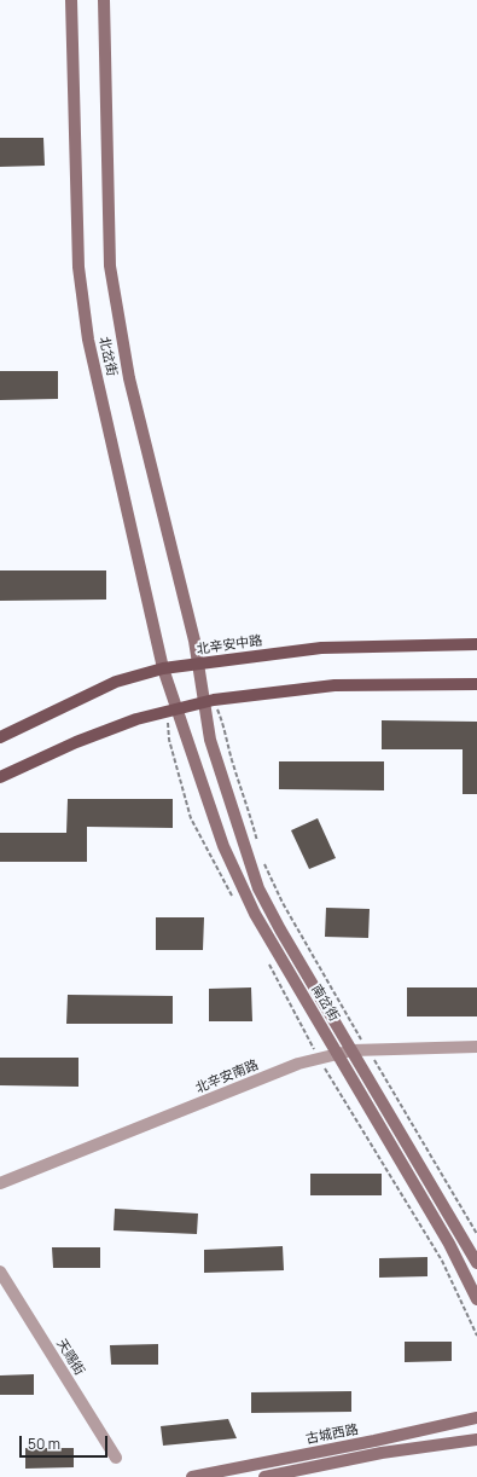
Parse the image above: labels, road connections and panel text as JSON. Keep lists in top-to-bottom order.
{
  "streets": {
    "main road": [
      "北岔街",
      "北辛安中路",
      "南岔街",
      "古城西路"
    ],
    "street": ["北辛安南路", "天赐街"]
  },
  "crossings": [
    ["北岔街", "北辛安中路"],
    ["北岔街", "南岔街"],
    ["南岔街", "北辛安南路"]
  ],
  "scale_bar": "50 m"
}
